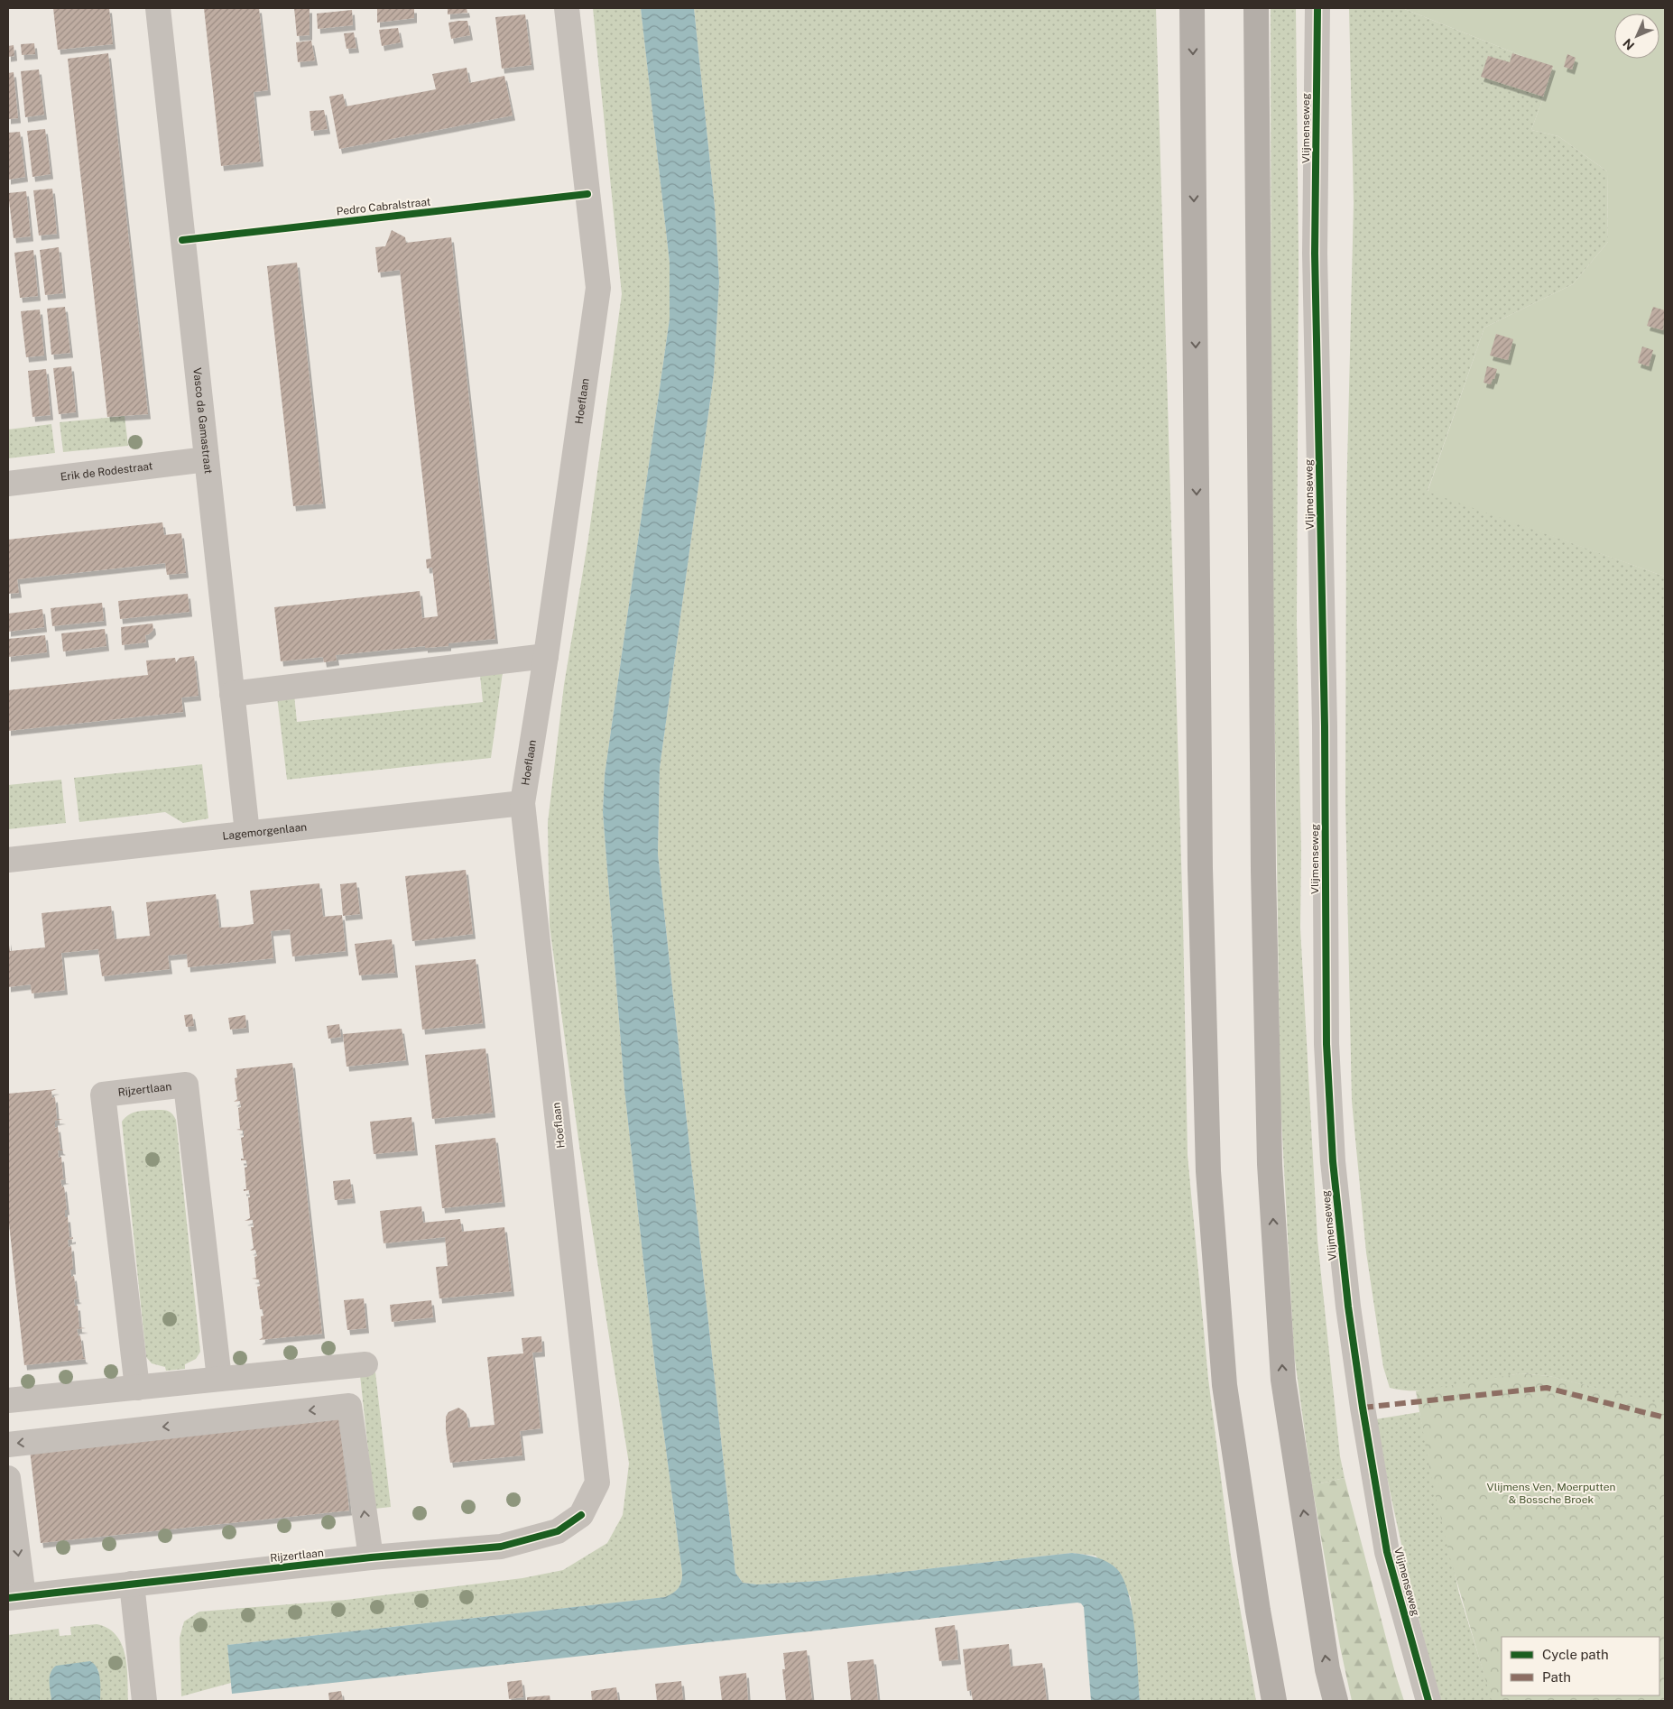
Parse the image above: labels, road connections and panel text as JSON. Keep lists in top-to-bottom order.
{
  "streets": {
    "street": [
      "Vlijmenseweg",
      "Hoeflaan",
      "Vasco da Gamastraat",
      "Erik de Rodestraat",
      "Lagemorgenlaan",
      "Rijzertlaan"
    ],
    "cycle path": ["Pedro Cabralstraat"]
  },
  "crossings": [
    ["Hoeflaan", "Lagemorgenlaan"],
    ["Hoeflaan", "Rijzertlaan"],
    ["Vasco da Gamastraat", "Erik de Rodestraat"],
    ["Vasco da Gamastraat", "Lagemorgenlaan"]
  ],
  "parks": ["Vlijmens Ven, Moerputten & Bossche Broek"],
  "legend": ["Cycle path", "Path"],
  "north": "bottom left"
}
